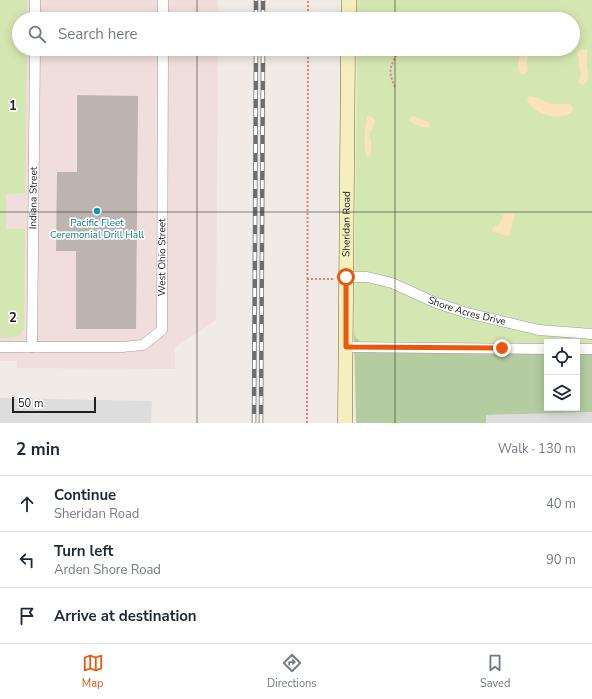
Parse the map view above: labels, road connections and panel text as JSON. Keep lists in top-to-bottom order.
{
  "streets": {
    "main road": ["Sheridan Road"],
    "street": ["Indiana Street", "West Ohio Street", "Shore Acres Drive"]
  },
  "crossings": [
    ["Indiana Street", "West Ohio Street"],
    ["Sheridan Road", "Shore Acres Drive"]
  ],
  "places": ["Pacific Fleet Ceremonial Drill Hall"],
  "scale_bar": "50 m",
  "page": {
    "search": "Search here",
    "scale": "50 m",
    "heading": ["2 min", "Walk · 130 m"],
    "list": [
      ["Continue", "Sheridan Road", "40 m"],
      ["Turn left", "Arden Shore Road", "90 m"],
      "Arrive at destination"
    ],
    "nav": ["Map", "Directions", "Saved"]
  },
  "grid": {
    "rows": ["1", "2"]
  }
}
